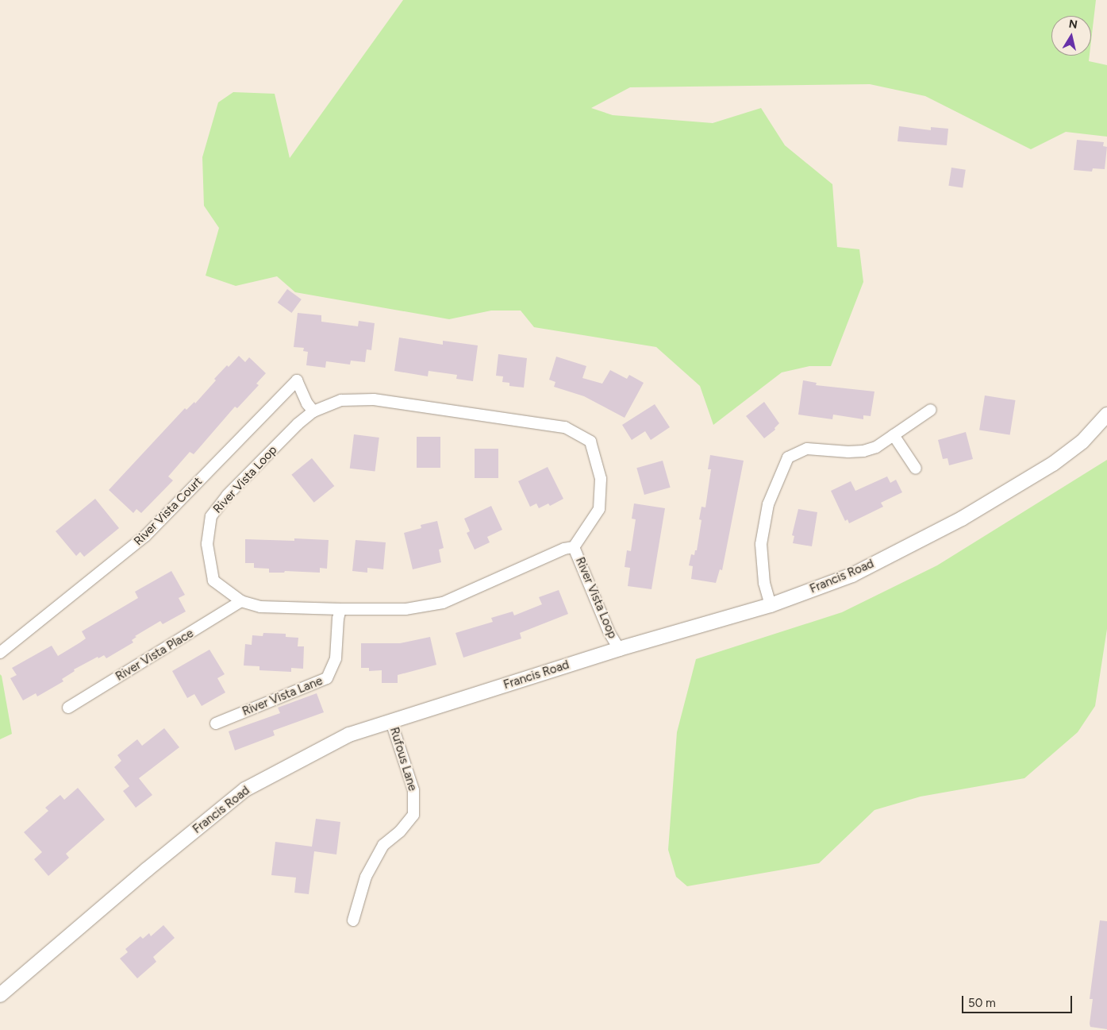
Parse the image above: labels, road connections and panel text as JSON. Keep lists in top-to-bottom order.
{
  "streets": {
    "street": [
      "River Vista Loop",
      "River Vista Court",
      "Francis Road",
      "River Vista Place",
      "River Vista Lane",
      "Rufous Lane"
    ]
  },
  "crossings": [
    ["River Vista Loop", "River Vista Court"],
    ["River Vista Loop", "Francis Road"],
    ["River Vista Loop", "River Vista Place"],
    ["River Vista Loop", "River Vista Lane"],
    ["Francis Road", "Rufous Lane"]
  ],
  "scale_bar": "50 m",
  "north": "top"
}
